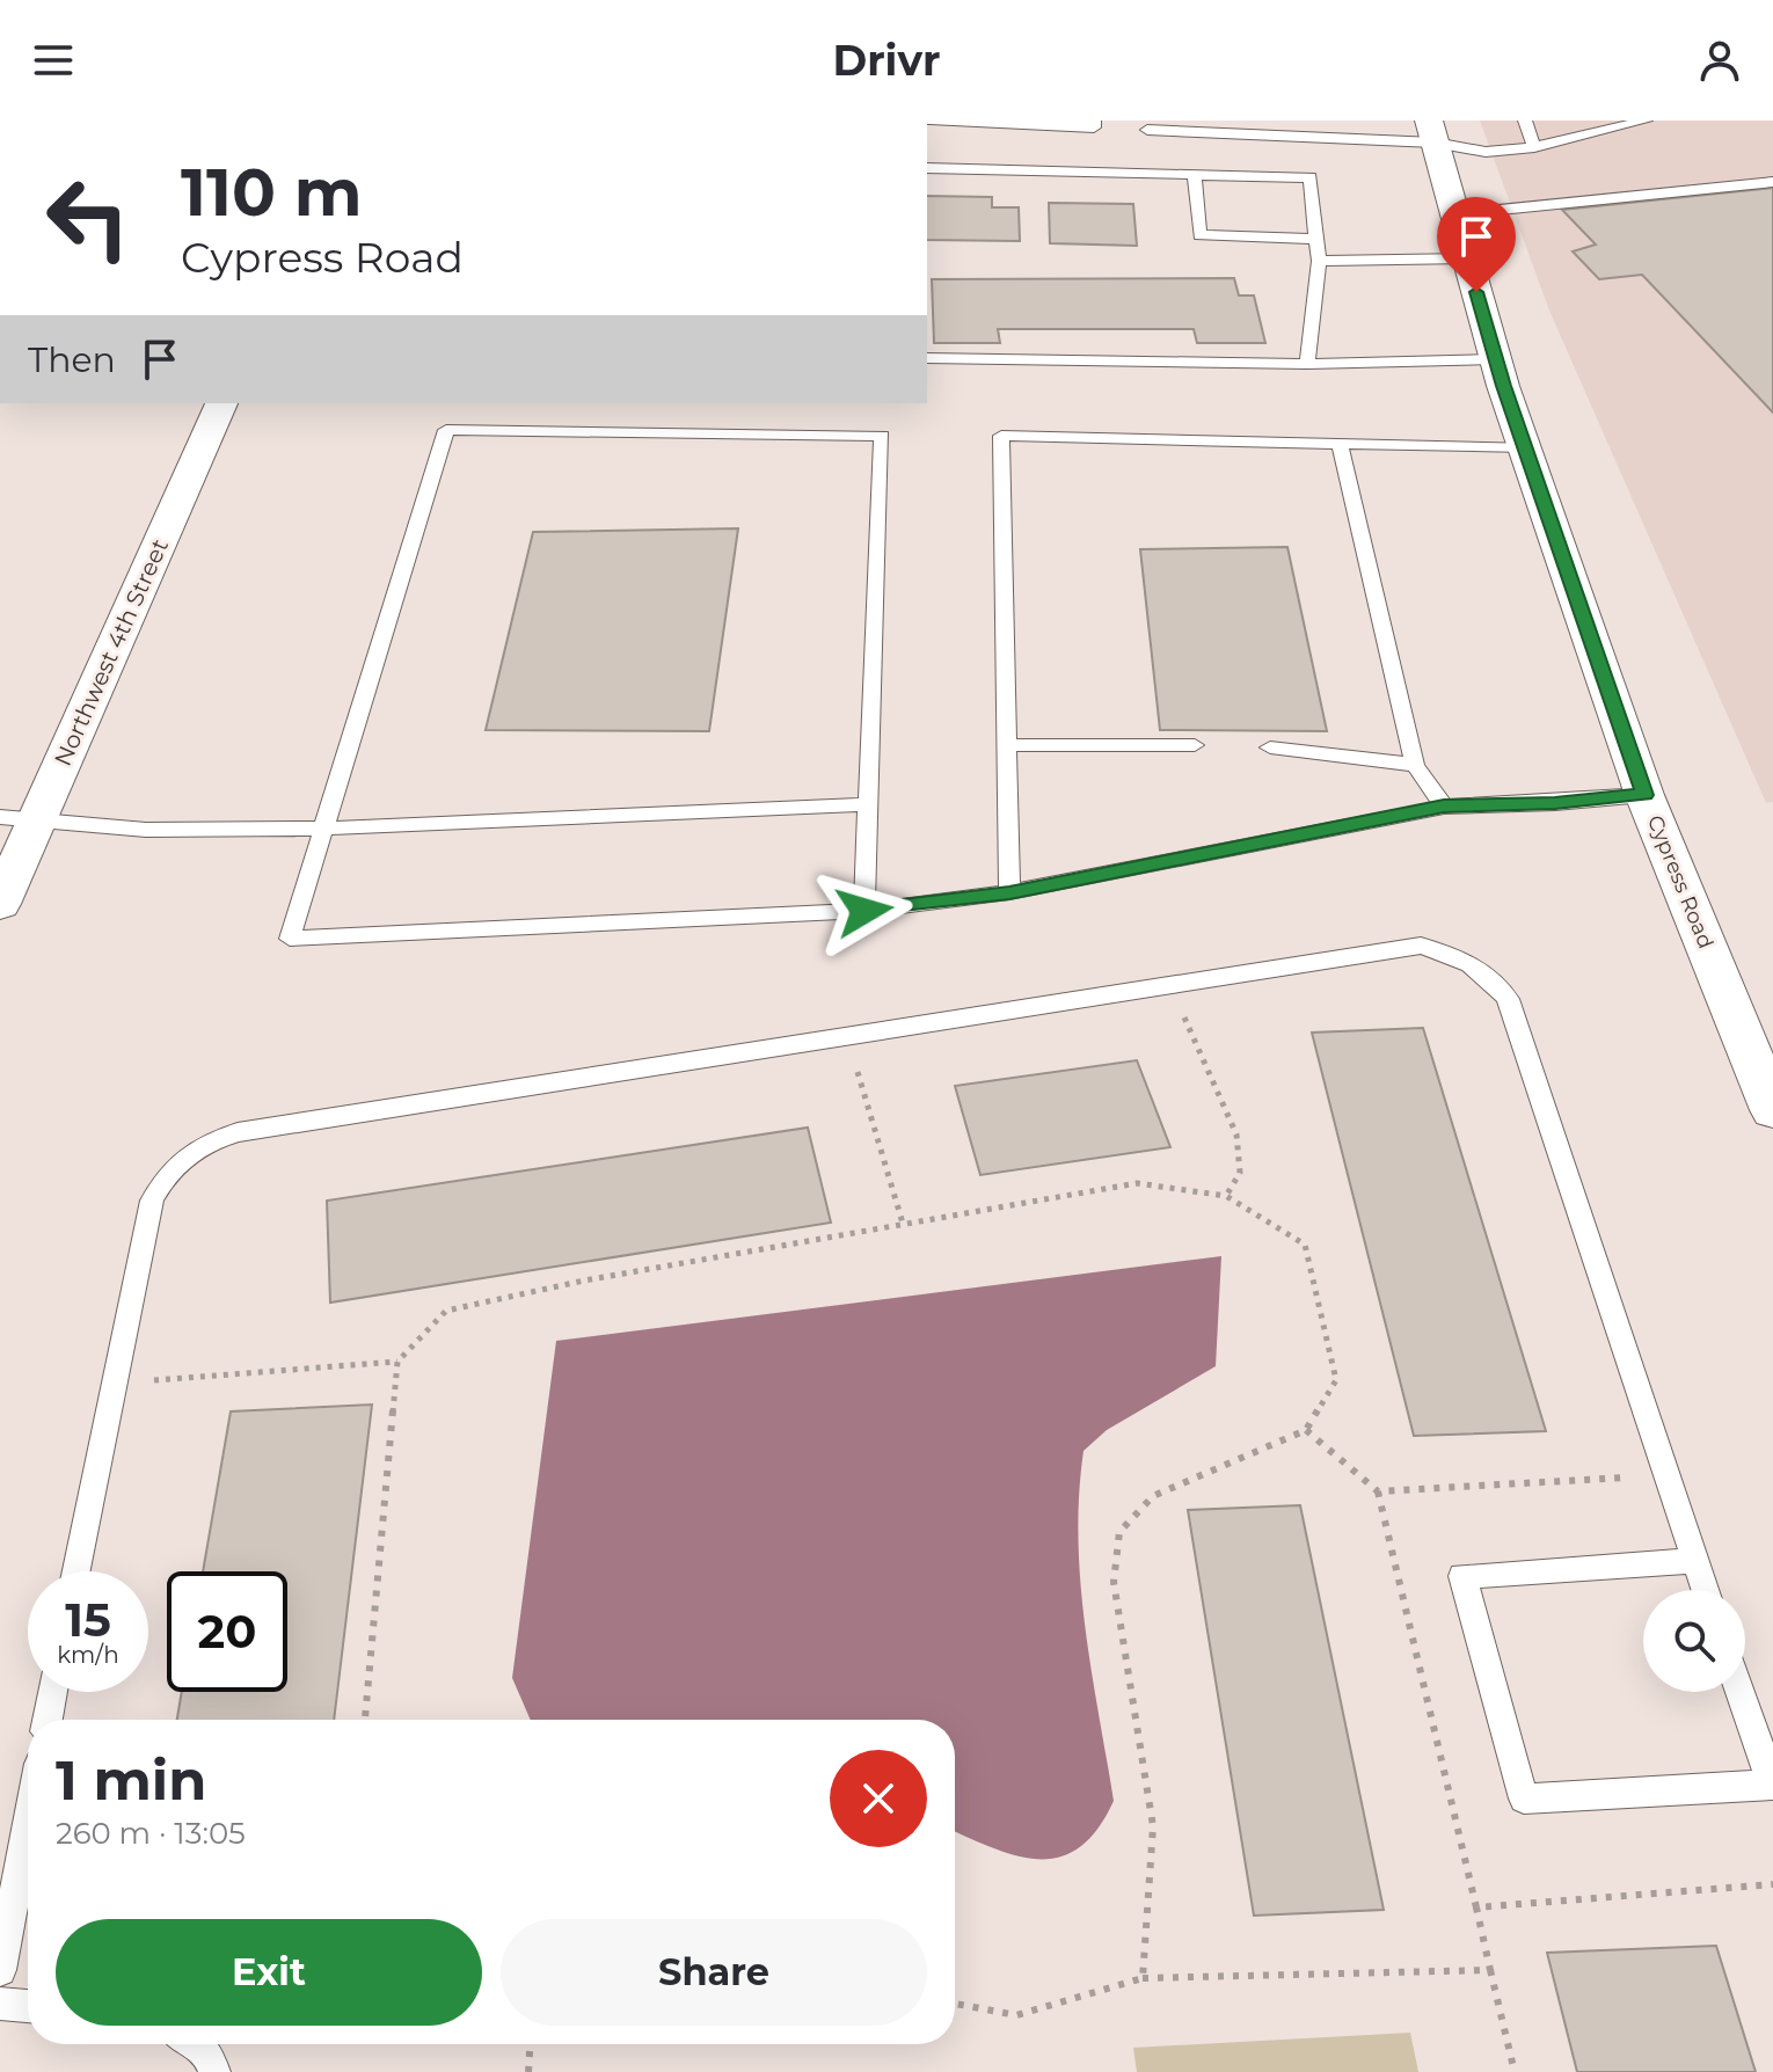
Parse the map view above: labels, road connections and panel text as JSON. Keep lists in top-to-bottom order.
{
  "streets": {
    "street": ["Northwest 4th Street", "Cypress Road"]
  },
  "page": {
    "header": "Drivr",
    "turn": ["110 m", "Cypress Road"],
    "then": "Then",
    "speed": "15 km/h",
    "limit": "20",
    "heading": ["1 min", "260 m · 13:05"],
    "buttons": ["Exit", "Share"]
  }
}
